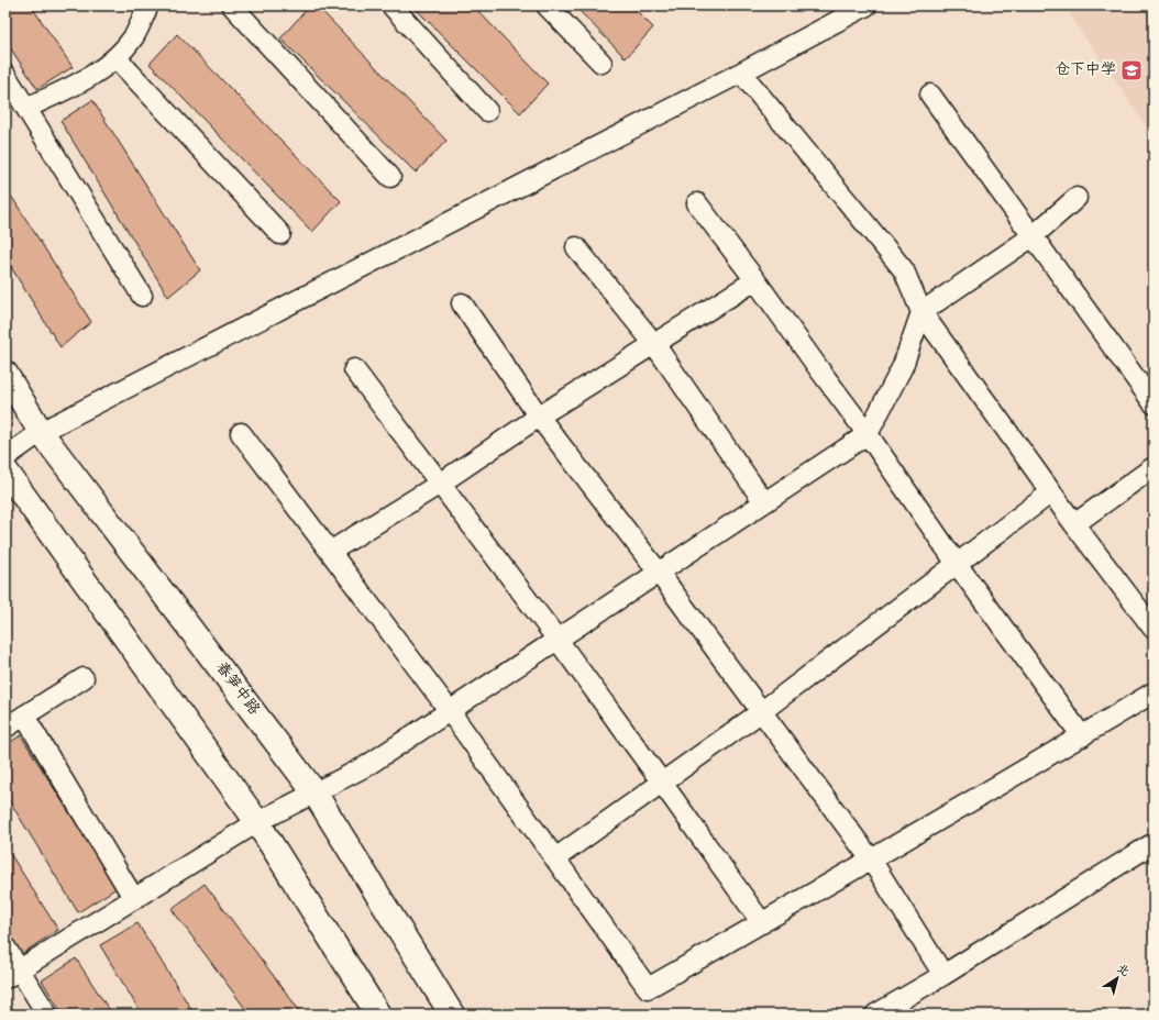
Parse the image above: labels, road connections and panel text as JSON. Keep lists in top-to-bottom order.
{
  "streets": {
    "main road": ["春笋中路"]
  },
  "places": {
    "school or university": ["仓下中学"]
  },
  "north": "top right"
}
